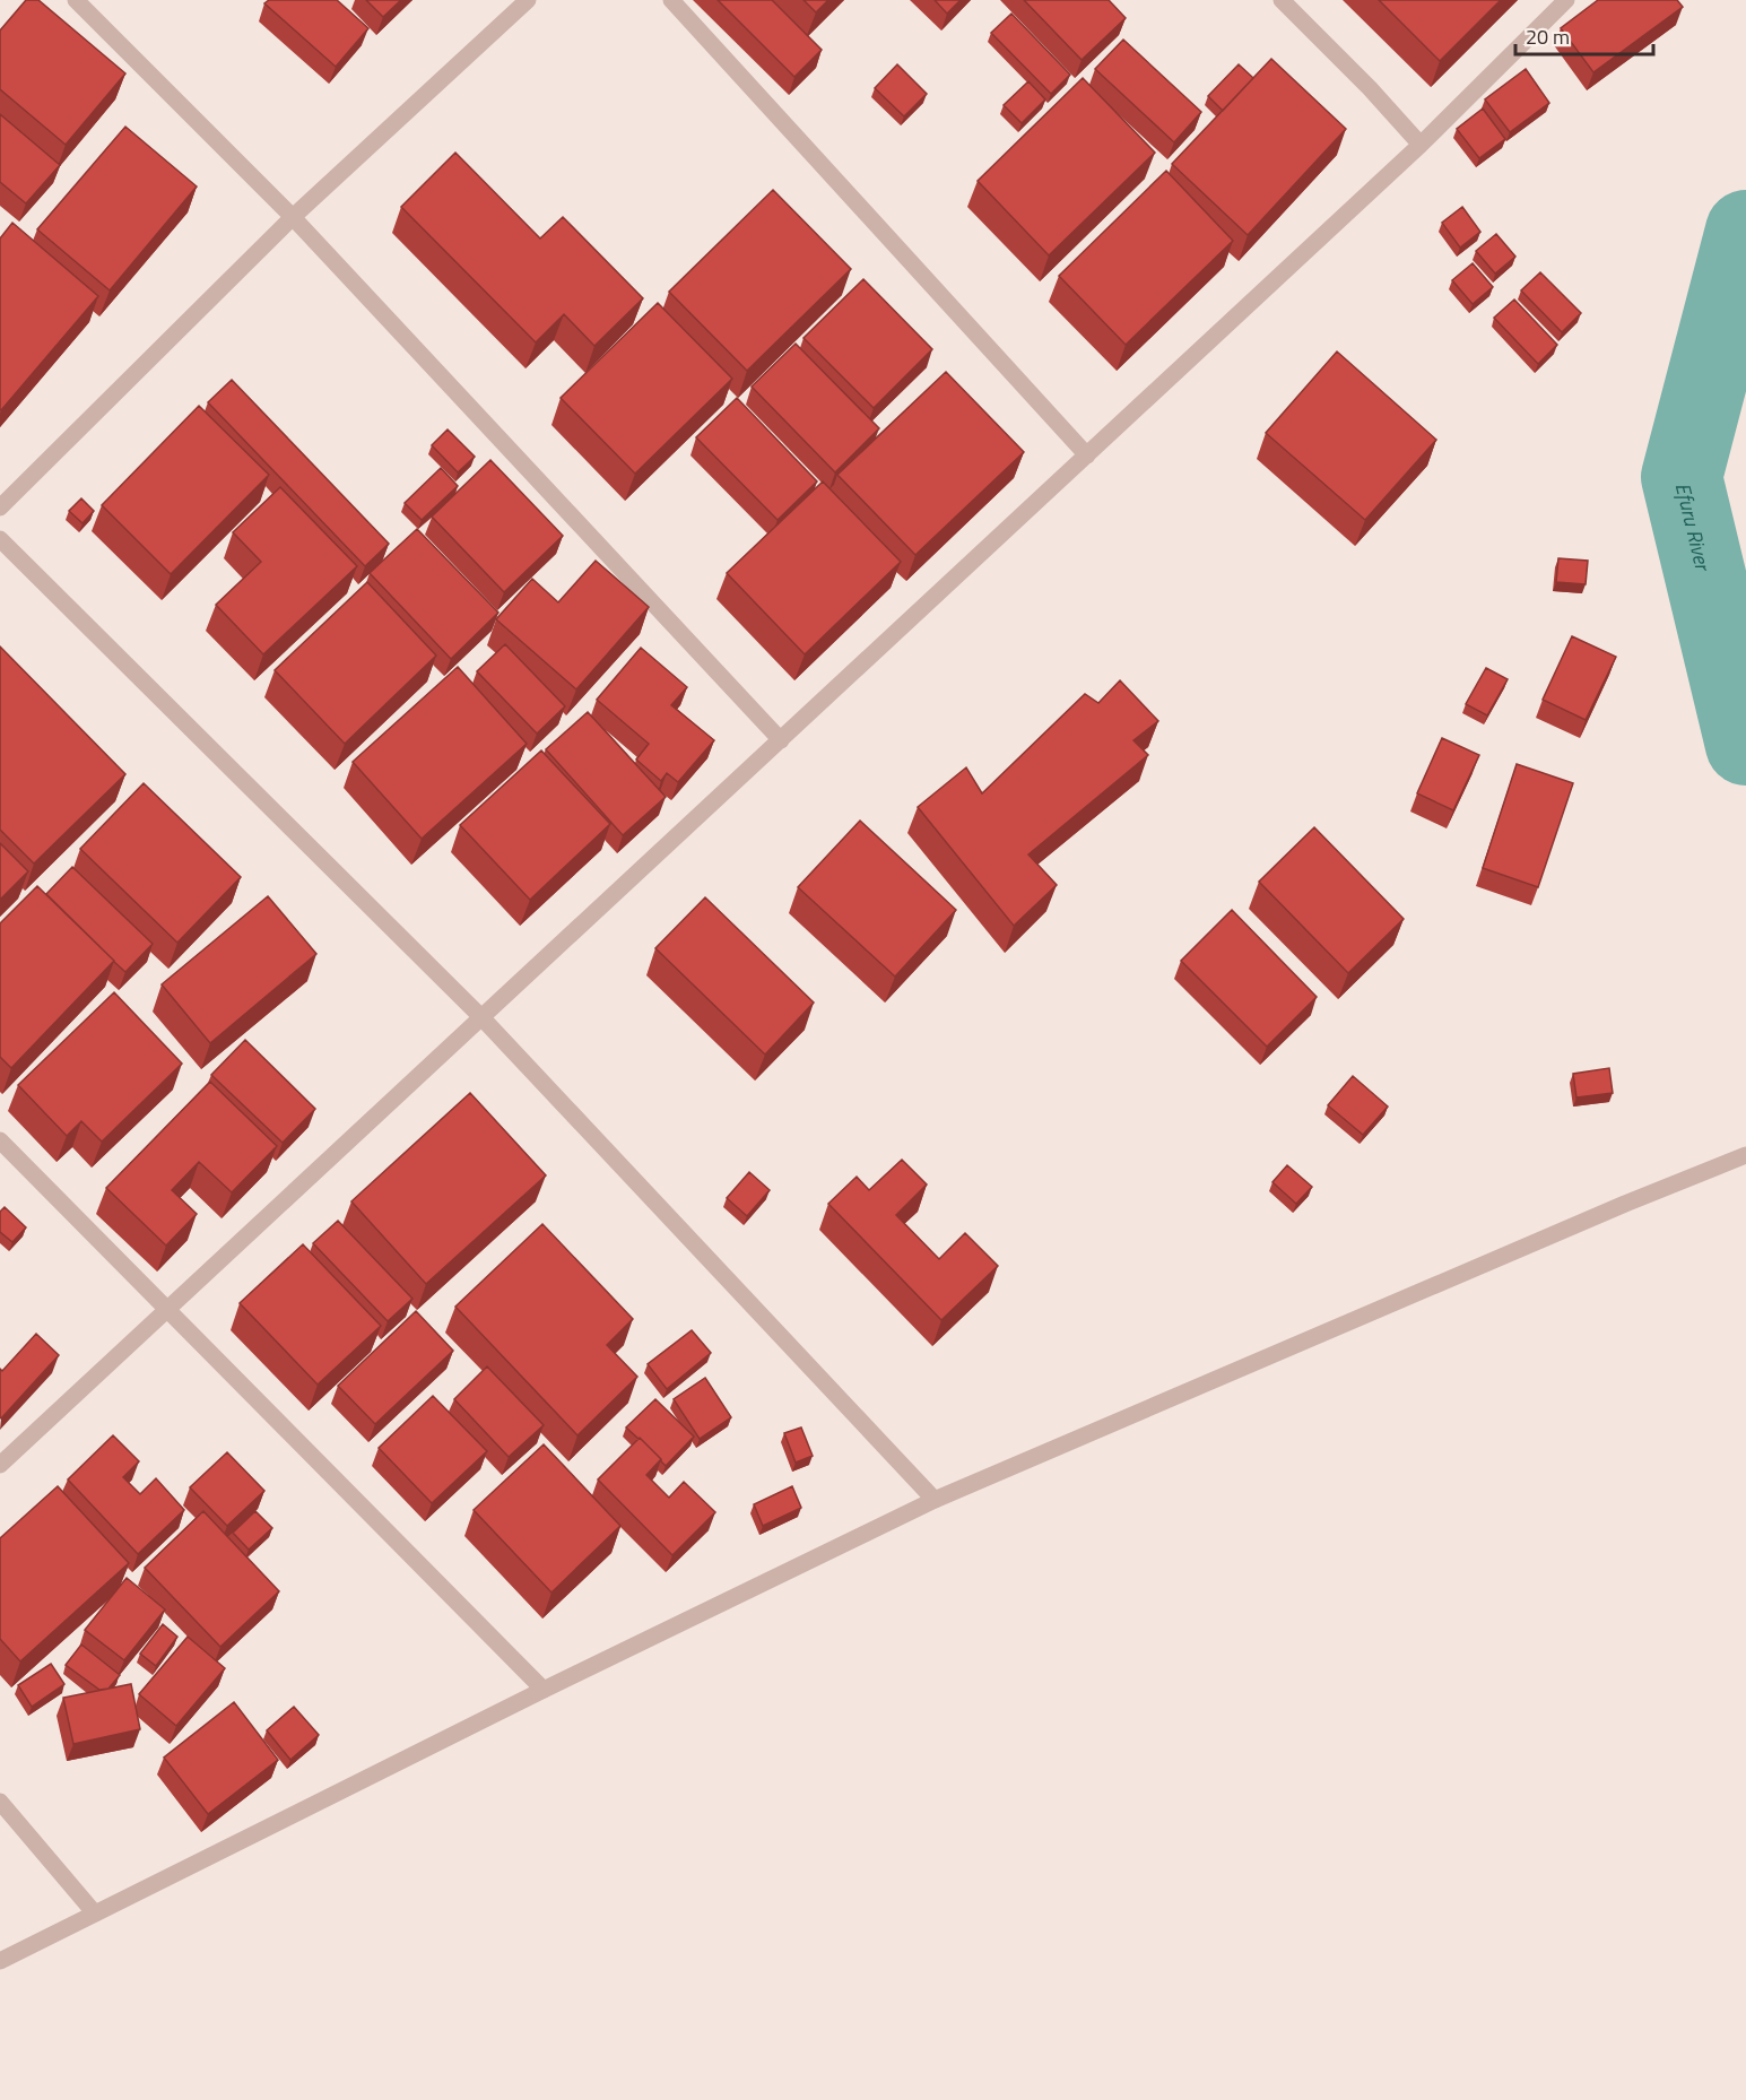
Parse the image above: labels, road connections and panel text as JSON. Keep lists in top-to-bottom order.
{
  "water": ["Efuru River"],
  "scale_bar": "20 m"
}
